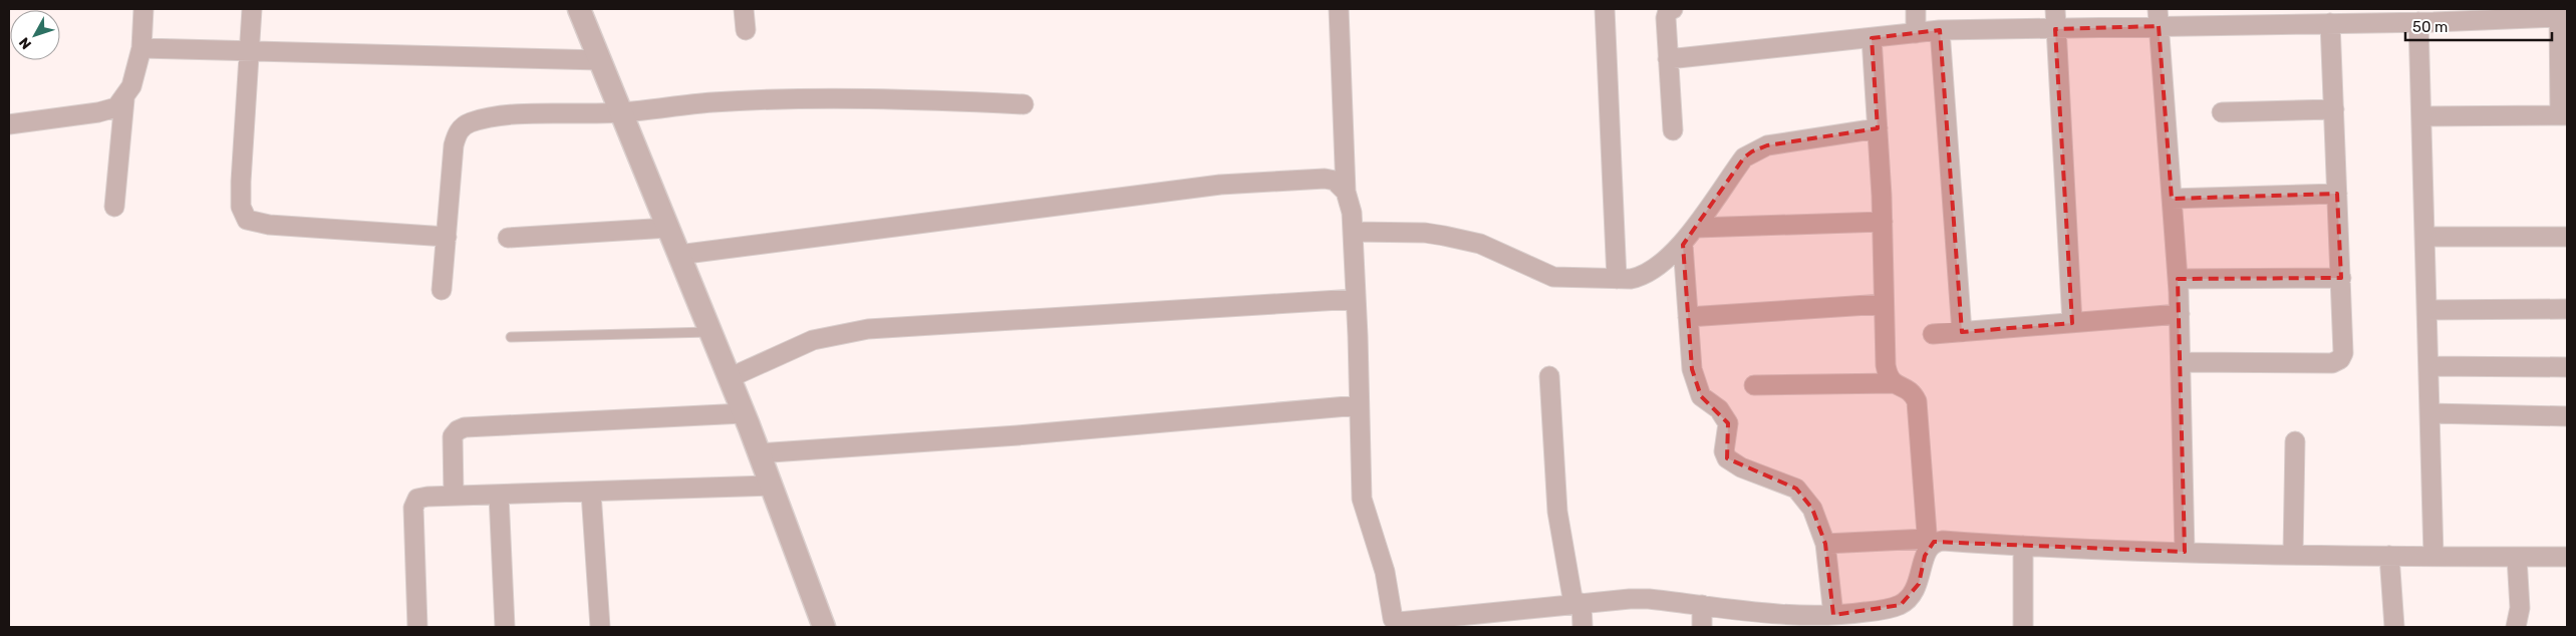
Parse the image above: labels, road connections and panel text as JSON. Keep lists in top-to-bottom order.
{
  "scale_bar": "50 m",
  "north": "bottom left"
}
